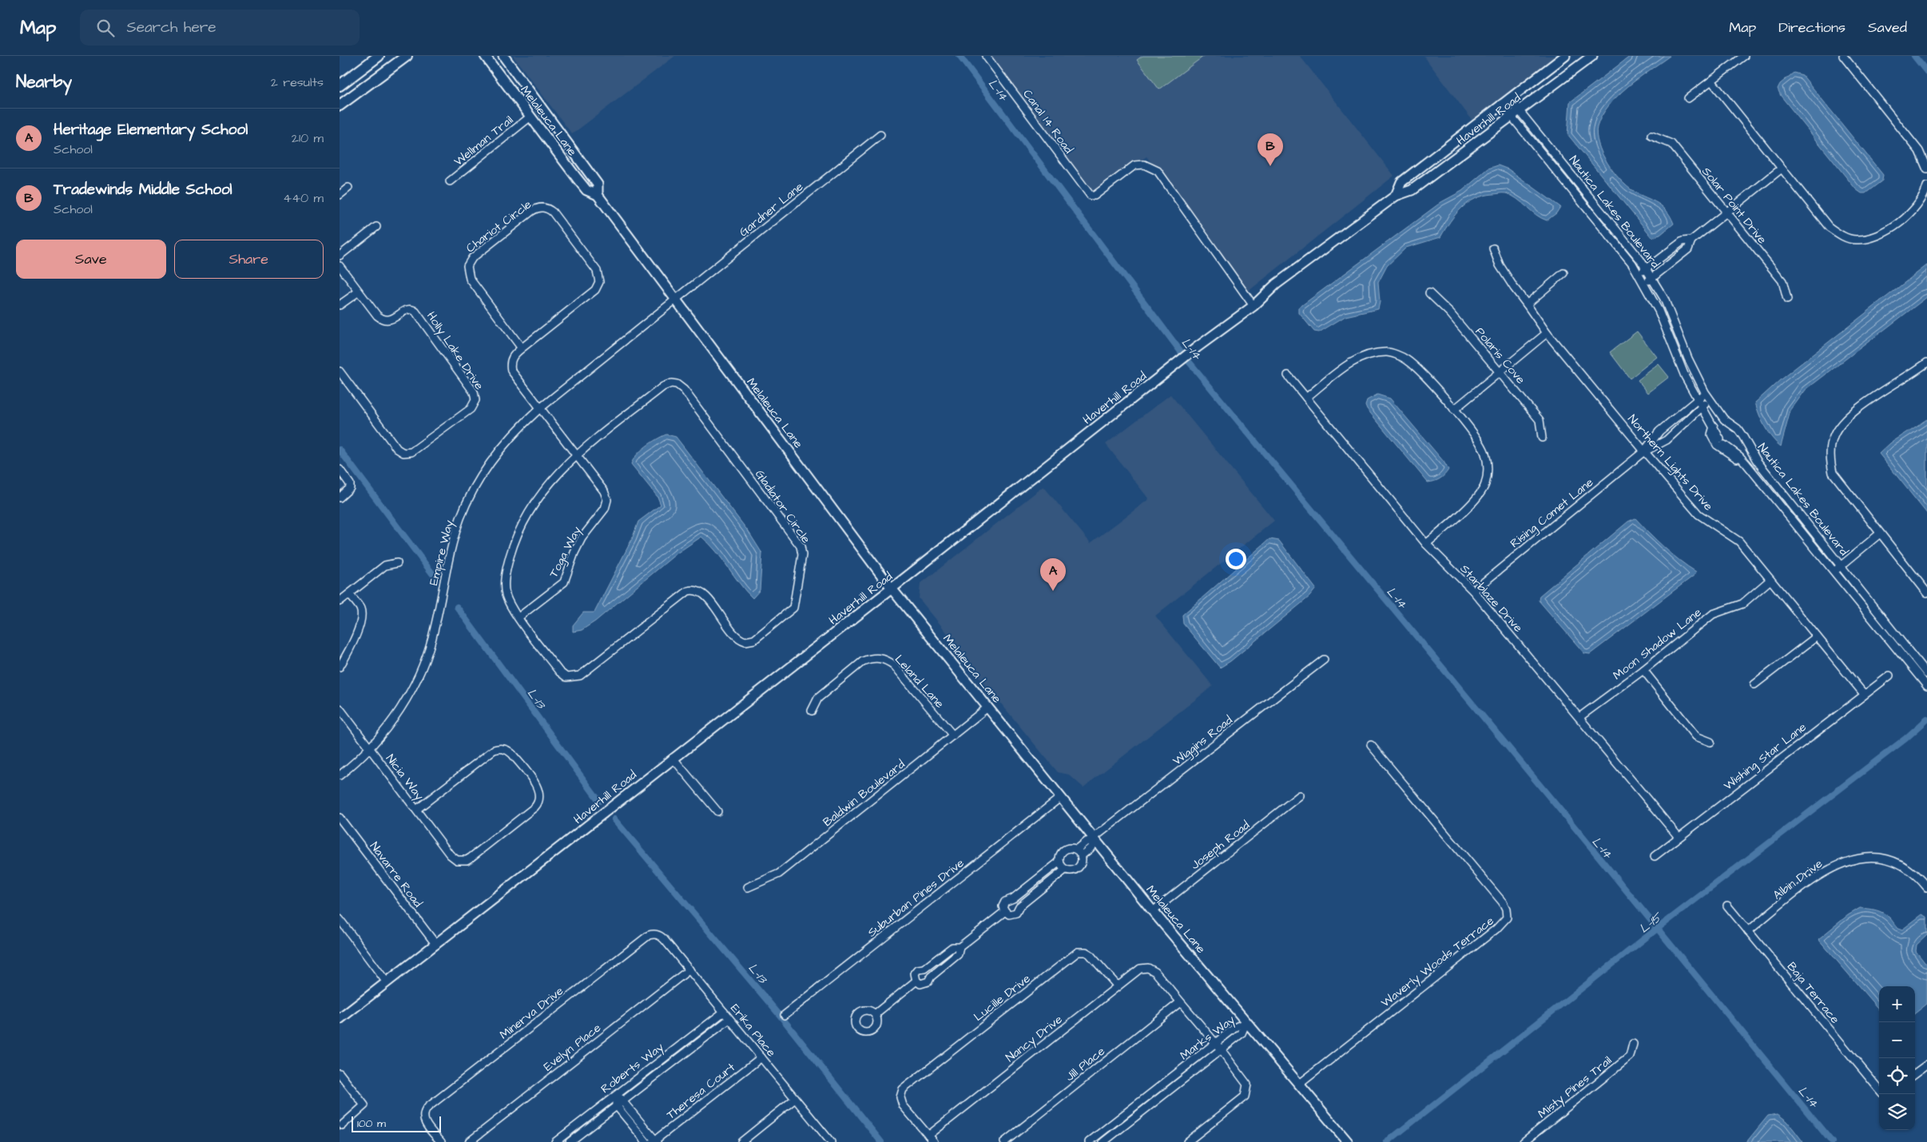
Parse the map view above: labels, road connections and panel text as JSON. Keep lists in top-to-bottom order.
{
  "streets": {
    "street": [
      "Haverhill Road",
      "Melaleuca Lane",
      "Canal 14 Road",
      "Wellman Trail",
      "Solar Point Drive",
      "Gardner Lane",
      "Nautica Lakes Boulevard",
      "Chariot Circle",
      "Holly Lake Drive",
      "Polaris Cove",
      "Northern Lights Drive",
      "Gladiator Circle",
      "Rising Comet Lane",
      "Toga Way",
      "Empire Way",
      "Starblaze Drive",
      "Moon Shadow Lane",
      "Leland Lane",
      "Wiggins Road",
      "Wishing Star Lane",
      "Nicia Way",
      "Baldwin Boulevard",
      "Joseph Road",
      "Navarre Road",
      "Albin Drive",
      "Suburban Pines Drive",
      "Waverly Woods Terrace",
      "Baja Terrace",
      "Lucille Drive",
      "Minerva Drive",
      "Erika Place",
      "Marks Way",
      "Nancy Drive",
      "Evelyn Place",
      "Jill Place",
      "Roberts Way",
      "Misty Pines Trail",
      "Theresa Court"
    ]
  },
  "crossings": [
    ["Haverhill Road", "Melaleuca Lane"],
    ["Haverhill Road", "Canal 14 Road"],
    ["Haverhill Road", "Nautica Lakes Boulevard"],
    ["Haverhill Road", "Navarre Road"],
    ["Melaleuca Lane", "Wellman Trail"],
    ["Melaleuca Lane", "Gardner Lane"],
    ["Melaleuca Lane", "Empire Way"],
    ["Melaleuca Lane", "Wiggins Road"],
    ["Melaleuca Lane", "Baldwin Boulevard"],
    ["Melaleuca Lane", "Joseph Road"],
    ["Melaleuca Lane", "Suburban Pines Drive"],
    ["Melaleuca Lane", "Waverly Woods Terrace"],
    ["Melaleuca Lane", "Marks Way"],
    ["Gardner Lane", "Empire Way"],
    ["Nautica Lakes Boulevard", "Rising Comet Lane"],
    ["Chariot Circle", "Toga Way"],
    ["Chariot Circle", "Empire Way"],
    ["Northern Lights Drive", "Rising Comet Lane"],
    ["Northern Lights Drive", "Moon Shadow Lane"],
    ["Northern Lights Drive", "Wishing Star Lane"],
    ["Gladiator Circle", "Toga Way"],
    ["Rising Comet Lane", "Starblaze Drive"],
    ["Toga Way", "Empire Way"],
    ["Empire Way", "Nicia Way"],
    ["Starblaze Drive", "Moon Shadow Lane"],
    ["Starblaze Drive", "Wishing Star Lane"],
    ["Leland Lane", "Baldwin Boulevard"],
    ["Albin Drive", "Baja Terrace"],
    ["Lucille Drive", "Nancy Drive"],
    ["Minerva Drive", "Erika Place"],
    ["Erika Place", "Evelyn Place"],
    ["Erika Place", "Roberts Way"],
    ["Erika Place", "Theresa Court"],
    ["Nancy Drive", "Jill Place"]
  ],
  "water": ["L-14", "L-13", "L-15"],
  "scale_bar": "100 m",
  "page": {
    "header": "Map",
    "search": "Search here",
    "nav": ["Map", "Directions", "Saved"],
    "heading": ["Nearby", "2 results"],
    "list": [
      {
        "mark": "A",
        "name": "Heritage Elementary School",
        "note": "School",
        "value": "210 m"
      },
      {
        "mark": "B",
        "name": "Tradewinds Middle School",
        "note": "School",
        "value": "440 m"
      }
    ],
    "pins": ["B", "A"],
    "buttons": ["Save", "Share"],
    "map_buttons": ["+", "−"],
    "scale": "100 m"
  }
}
